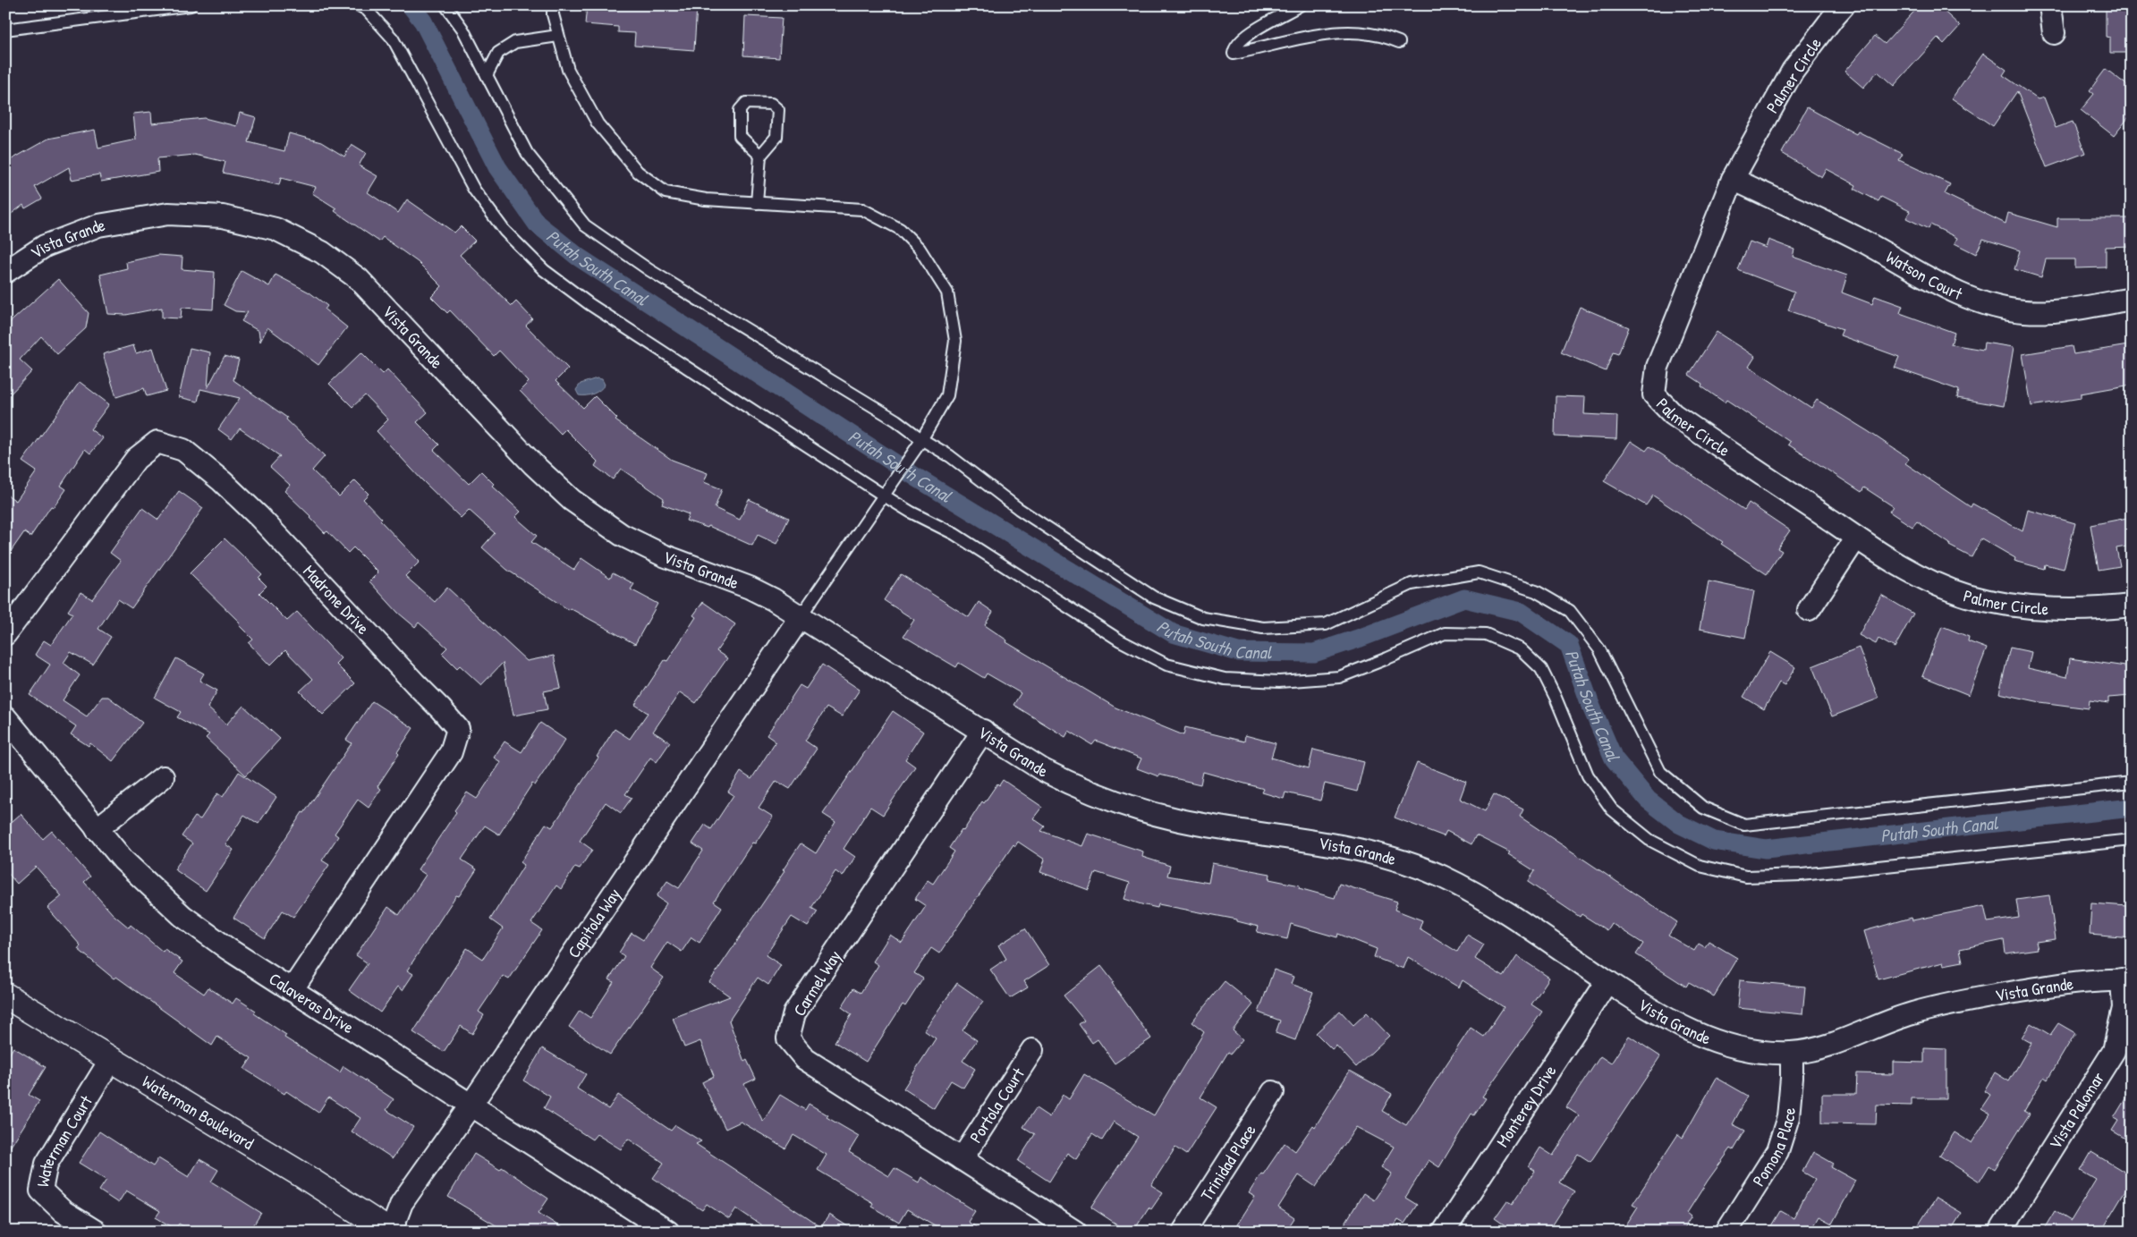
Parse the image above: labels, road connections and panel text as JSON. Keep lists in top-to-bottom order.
{
  "streets": {
    "main road": ["Waterman Boulevard"],
    "street": [
      "Palmer Circle",
      "Vista Grande",
      "Watson Court",
      "Madrone Drive",
      "Capitola Way",
      "Carmel Way",
      "Calaveras Drive",
      "Portola Court",
      "Monterey Drive",
      "Vista Palomar",
      "Waterman Court",
      "Pomona Place",
      "Trinidad Place"
    ]
  },
  "crossings": [
    ["Palmer Circle", "Watson Court"],
    ["Vista Grande", "Capitola Way"],
    ["Vista Grande", "Carmel Way"],
    ["Vista Grande", "Monterey Drive"],
    ["Vista Grande", "Vista Palomar"],
    ["Vista Grande", "Pomona Place"],
    ["Madrone Drive", "Calaveras Drive"],
    ["Capitola Way", "Calaveras Drive"],
    ["Capitola Way", "Waterman Boulevard"],
    ["Carmel Way", "Portola Court"],
    ["Waterman Boulevard", "Waterman Court"]
  ],
  "water": ["Putah South Canal"]
}
